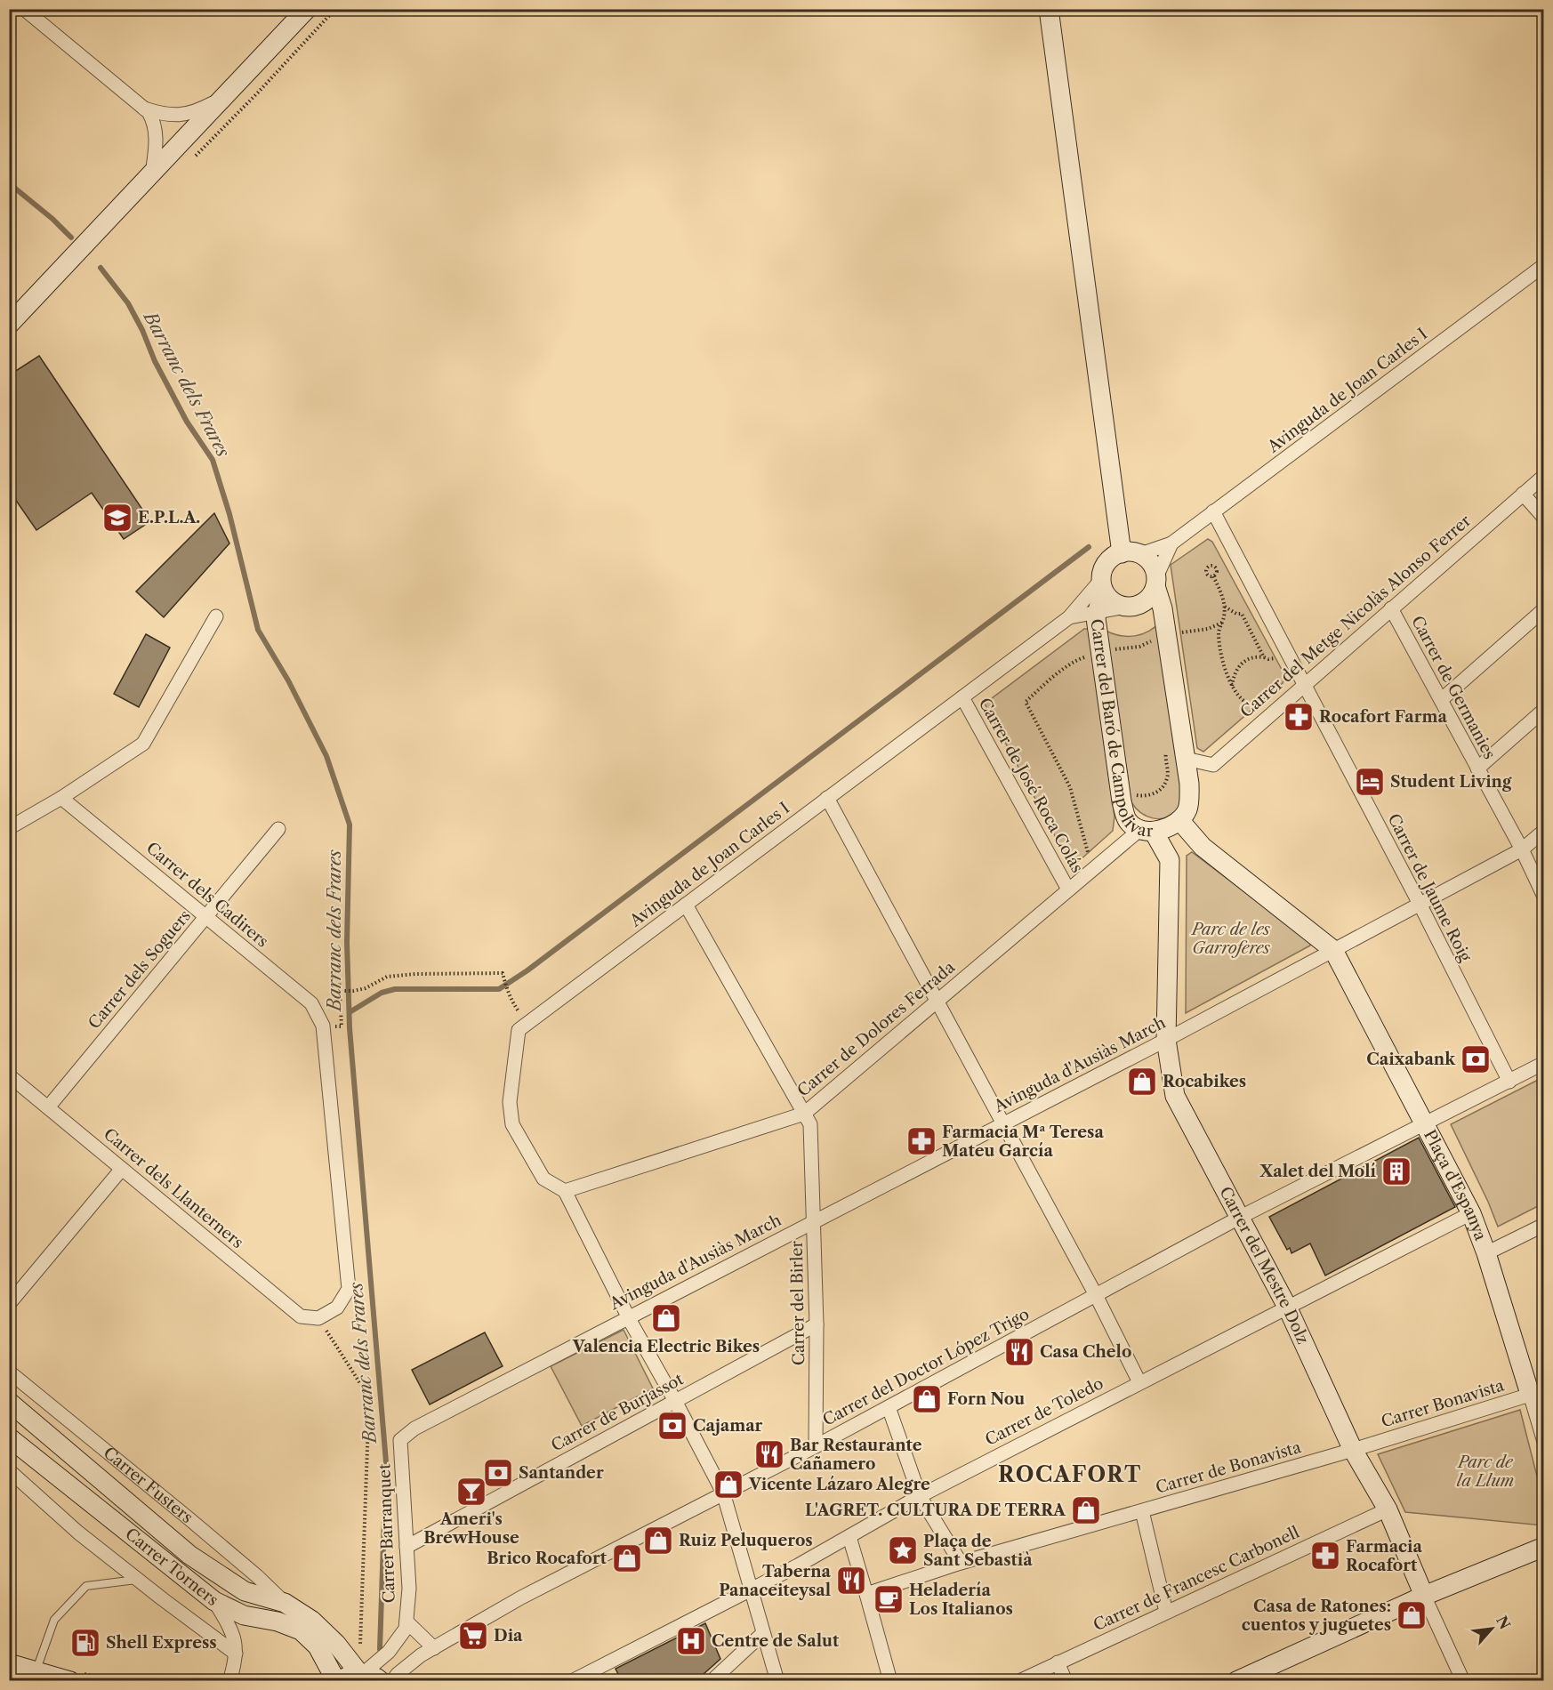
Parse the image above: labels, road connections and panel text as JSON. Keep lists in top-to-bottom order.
{
  "streets": {
    "street": [
      "Avinguda de Joan Carles I",
      "Carrer del Metge Nicolàs Alonso Ferrer",
      "Carrer de Germanies",
      "Carrer del Baró de Campolivar",
      "Carrer de José Roca Colás",
      "Carrer de Jaume Roig",
      "Carrer dels Cadirers",
      "Carrer dels Soguers",
      "Carrer de Dolores Ferrada",
      "Avinguda d'Ausiàs March",
      "Plaça d'Espanya",
      "Carrer dels Llanterners",
      "Carrer del Mestre Dolz",
      "Carrer del Birler",
      "Carrer del Doctor López Trigo",
      "Carrer Bonavista",
      "Carrer de Toledo",
      "Carrer de Burjassot",
      "Carrer de Bonavista",
      "Carrer Fusters",
      "Carrer Barranquet",
      "Carrer Torners",
      "Carrer de Francesc Carbonell"
    ]
  },
  "crossings": [
    ["Avinguda de Joan Carles I", "Carrer del Baró de Campolivar"],
    ["Avinguda de Joan Carles I", "Carrer de José Roca Colás"],
    ["Avinguda de Joan Carles I", "Carrer de Jaume Roig"],
    ["Avinguda de Joan Carles I", "Carrer de Dolores Ferrada"],
    ["Avinguda de Joan Carles I", "Carrer del Birler"],
    ["Carrer del Metge Nicolàs Alonso Ferrer", "Carrer de Germanies"],
    ["Carrer del Metge Nicolàs Alonso Ferrer", "Carrer del Baró de Campolivar"],
    ["Carrer del Metge Nicolàs Alonso Ferrer", "Carrer de Jaume Roig"],
    ["Carrer de Germanies", "Avinguda d'Ausiàs March"],
    ["Carrer del Baró de Campolivar", "Carrer de Dolores Ferrada"],
    ["Carrer del Baró de Campolivar", "Avinguda d'Ausiàs March"],
    ["Carrer del Baró de Campolivar", "Plaça d'Espanya"],
    ["Carrer del Baró de Campolivar", "Carrer del Mestre Dolz"],
    ["Carrer del Baró de Campolivar", "Carrer del Doctor López Trigo"],
    ["Carrer de José Roca Colás", "Carrer de Dolores Ferrada"],
    ["Carrer de Jaume Roig", "Avinguda d'Ausiàs March"],
    ["Carrer de Jaume Roig", "Plaça d'Espanya"],
    ["Carrer dels Cadirers", "Carrer dels Soguers"],
    ["Carrer dels Cadirers", "Carrer dels Llanterners"],
    ["Carrer dels Soguers", "Carrer dels Llanterners"],
    ["Carrer de Dolores Ferrada", "Carrer del Mestre Dolz"],
    ["Carrer de Dolores Ferrada", "Carrer del Birler"],
    ["Avinguda d'Ausiàs March", "Carrer del Mestre Dolz"],
    ["Avinguda d'Ausiàs March", "Carrer del Birler"],
    ["Avinguda d'Ausiàs March", "Carrer Barranquet"],
    ["Plaça d'Espanya", "Carrer del Doctor López Trigo"],
    ["Plaça d'Espanya", "Carrer de Toledo"],
    ["Carrer del Mestre Dolz", "Carrer del Doctor López Trigo"],
    ["Carrer del Mestre Dolz", "Carrer Bonavista"],
    ["Carrer del Mestre Dolz", "Carrer de Toledo"],
    ["Carrer del Mestre Dolz", "Carrer de Bonavista"],
    ["Carrer del Mestre Dolz", "Carrer de Francesc Carbonell"],
    ["Carrer del Birler", "Carrer del Doctor López Trigo"],
    ["Carrer del Birler", "Carrer de Burjassot"],
    ["Carrer Bonavista", "Carrer de Bonavista"],
    ["Carrer de Burjassot", "Carrer Barranquet"],
    ["Carrer Fusters", "Carrer Barranquet"]
  ],
  "districts": ["ROCAFORT"],
  "water": ["Barranc dels Frares"],
  "parks": ["Parc de les Garroferes", "Parc de la Llum"],
  "places": {
    "school or university": ["E.P.L.A."],
    "pharmacy": ["Rocafort Farma", "Farmacia Mª Teresa Mateu García", "Farmacia Rocafort"],
    "hotel": ["Student Living"],
    "bank": ["Caixabank", "Cajamar", "Santander"],
    "shop": [
      "Rocabikes",
      "Valencia Electric Bikes",
      "Forn Nou",
      "Vicente Lázaro Alegre",
      "L'AGRET. CULTURA DE TERRA",
      "Ruiz Peluqueros",
      "Brico Rocafort",
      "Casa de Ratones: cuentos y juguetes"
    ],
    "building": ["Xalet del Molí"],
    "restaurant": ["Casa Chelo", "Bar Restaurante Cañamero", "Taberna Panaceiteysal"],
    "bar": ["Ameri's BrewHouse"],
    "place": ["Plaça de Sant Sebastià"],
    "cafe": ["Heladería Los Italianos"],
    "supermarket": ["Dia"],
    "hospital": ["Centre de Salut"],
    "fuel station": ["Shell Express"]
  },
  "north": "top right"
}
